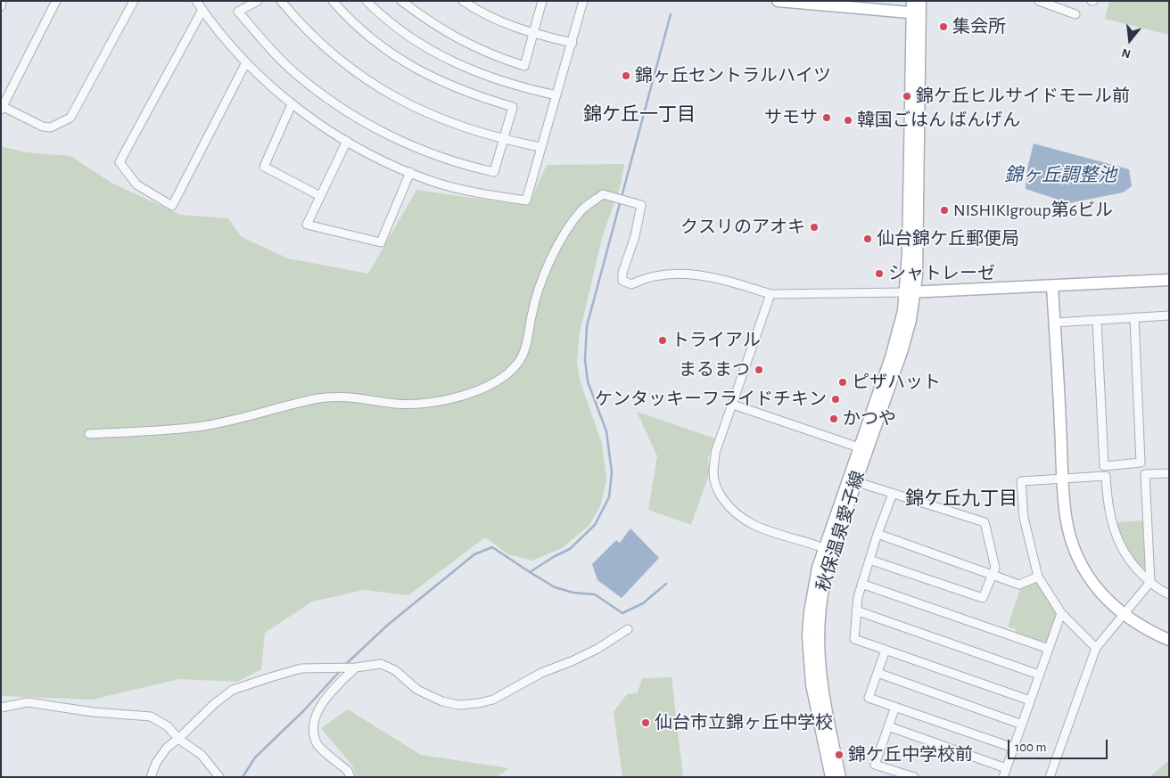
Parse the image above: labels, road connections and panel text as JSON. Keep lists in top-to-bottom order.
{
  "streets": {
    "main road": ["秋保温泉愛子線"]
  },
  "districts": ["錦ケ丘一丁目", "錦ケ丘九丁目"],
  "water": ["錦ヶ丘調整池"],
  "places": [
    "集会所",
    "錦ヶ丘セントラルハイツ",
    "錦ケ丘ヒルサイドモール前",
    "サモサ",
    "韓国ごはん ばんげん",
    "NISHIKIgroup第6ビル",
    "クスリのアオキ",
    "仙台錦ケ丘郵便局",
    "シャトレーゼ",
    "トライアル",
    "まるまつ",
    "ピザハット",
    "ケンタッキーフライドチキン",
    "かつや",
    "仙台市立錦ヶ丘中学校",
    "錦ケ丘中学校前"
  ],
  "scale_bar": "100 m",
  "north": "bottom"
}
